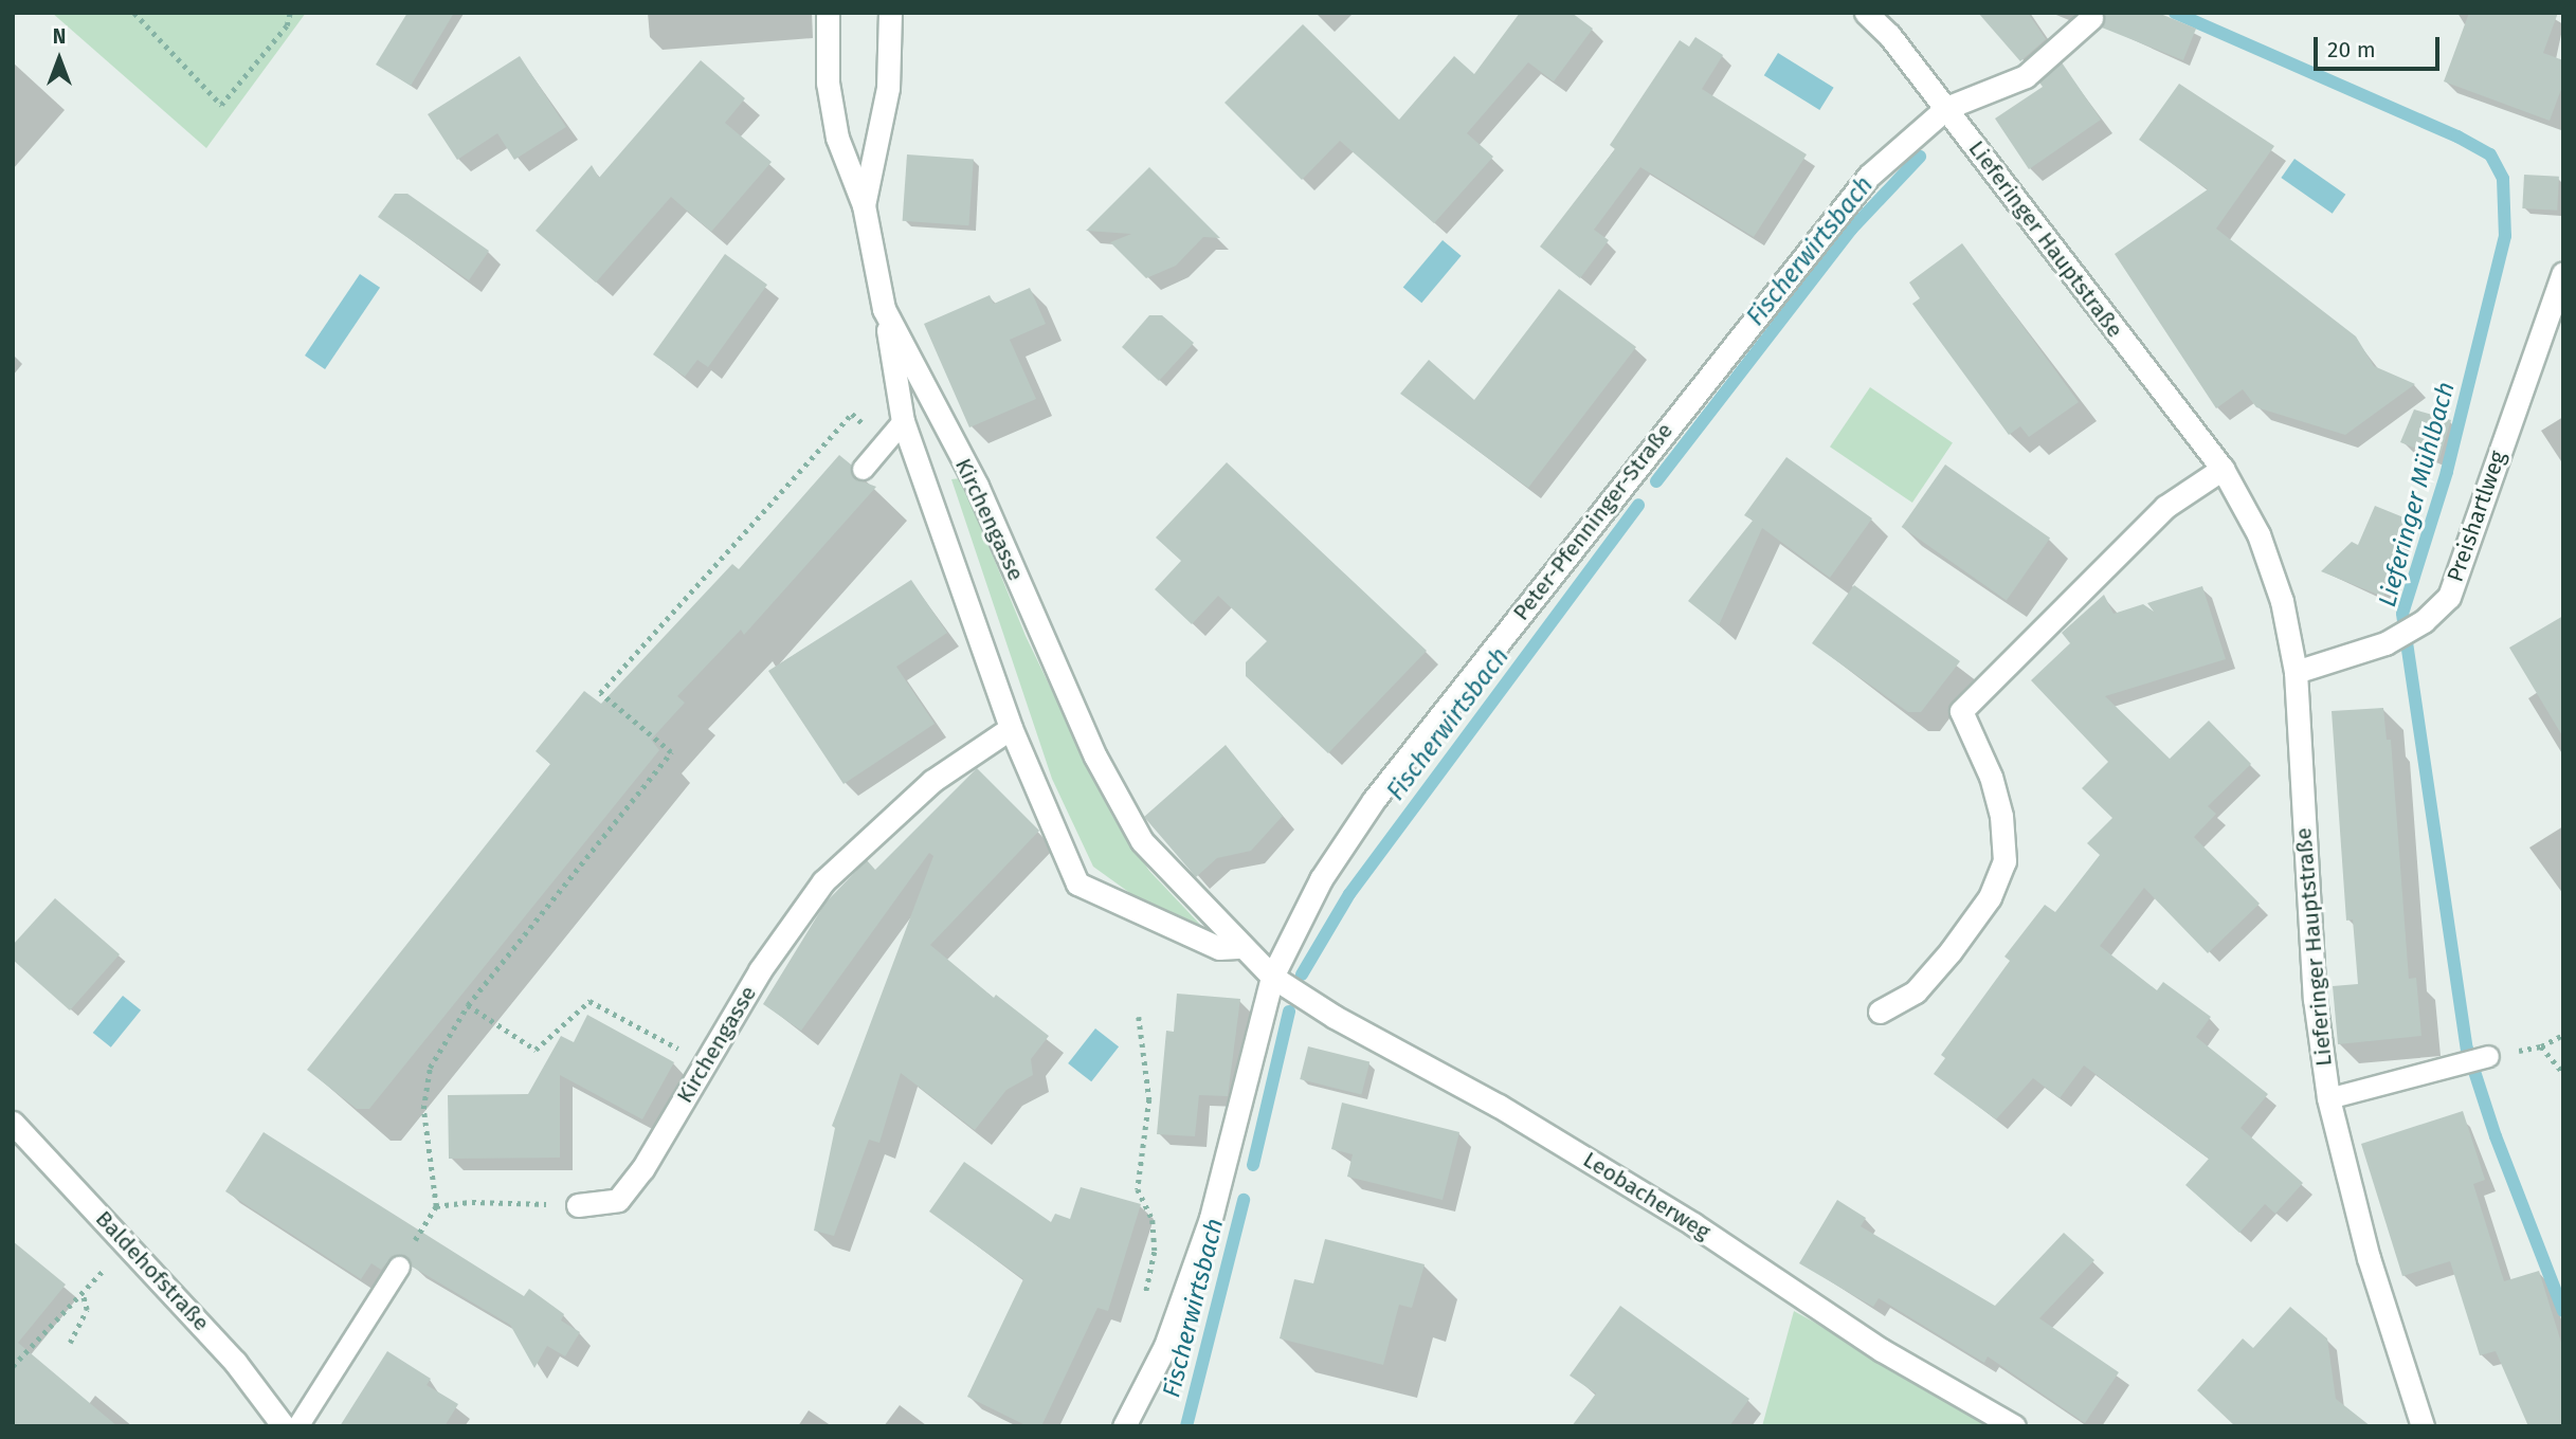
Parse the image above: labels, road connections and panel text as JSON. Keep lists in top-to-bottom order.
{
  "streets": {
    "street": [
      "Lieferinger Hauptstraße",
      "Preishartlweg",
      "Kirchengasse",
      "Peter-Pfenninger-Straße",
      "Leobacherweg",
      "Baldehofstraße"
    ]
  },
  "crossings": [
    ["Lieferinger Hauptstraße", "Preishartlweg"],
    ["Lieferinger Hauptstraße", "Peter-Pfenninger-Straße"],
    ["Kirchengasse", "Peter-Pfenninger-Straße"],
    ["Kirchengasse", "Leobacherweg"],
    ["Peter-Pfenninger-Straße", "Leobacherweg"]
  ],
  "water": ["Fischerwirtsbach", "Lieferinger Mühlbach"],
  "scale_bar": "20 m",
  "north": "top"
}
